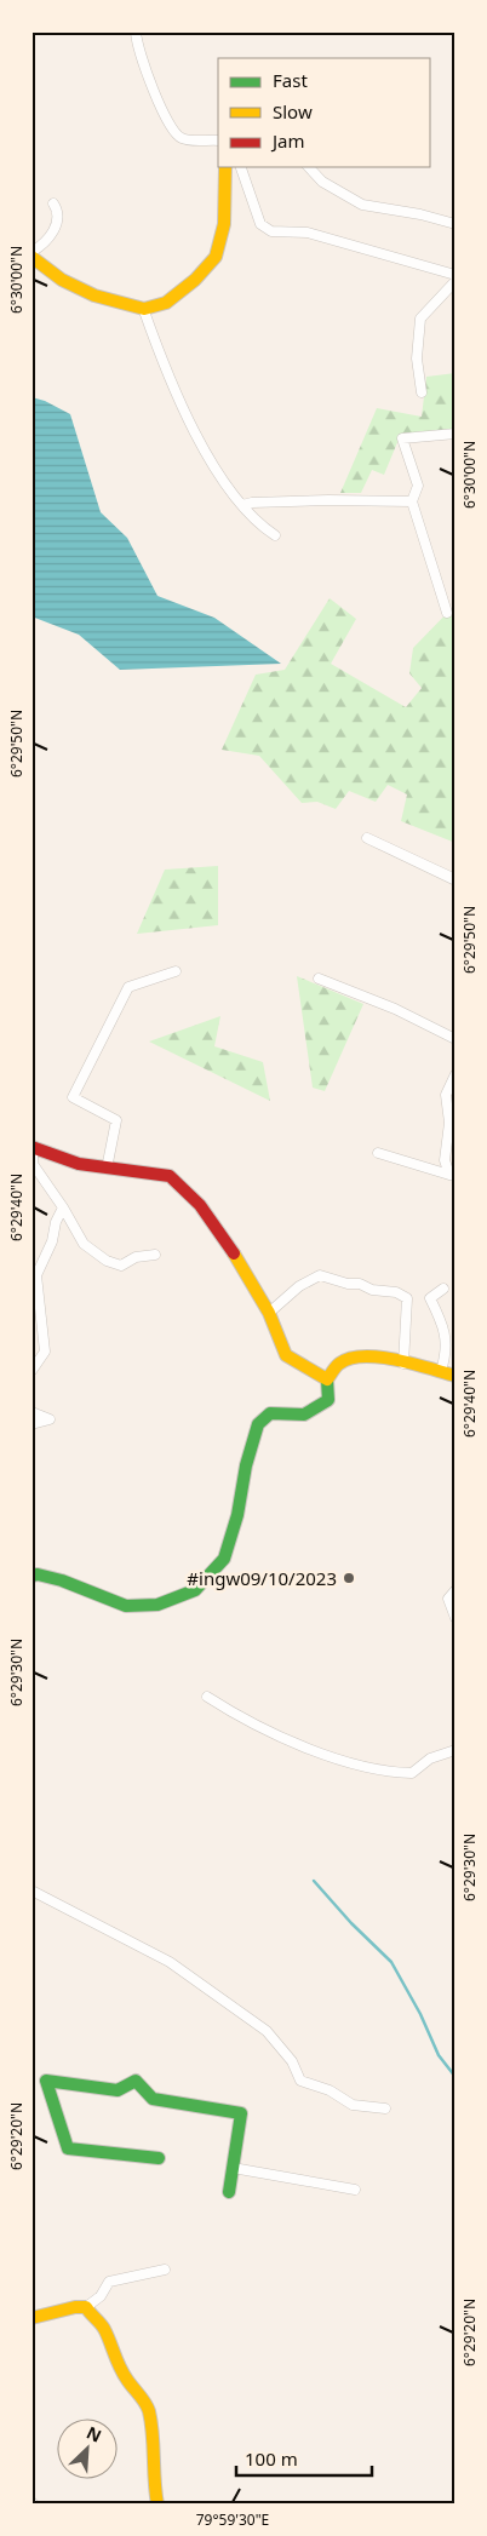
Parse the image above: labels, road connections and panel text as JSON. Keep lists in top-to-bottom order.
{
  "places": ["#ingw09/10/2023"],
  "legend": ["Fast", "Slow", "Jam"],
  "scale_bar": "100 m",
  "north": "top right",
  "coordinates": [
    "6°30'00\"N",
    "6°29'50\"N",
    "6°29'40\"N",
    "6°29'30\"N",
    "6°29'20\"N",
    "79°59'30\"E"
  ]
}
